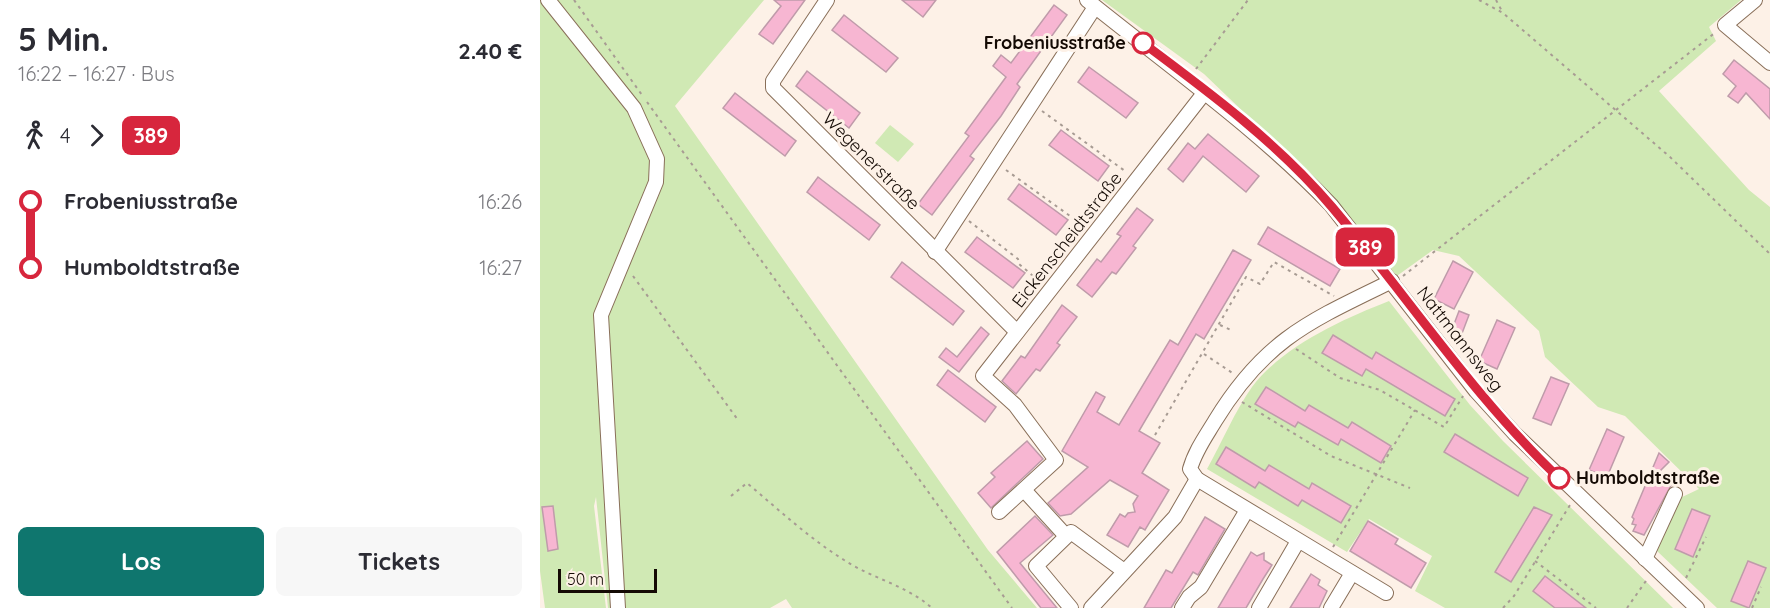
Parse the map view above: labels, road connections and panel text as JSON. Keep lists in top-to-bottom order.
{
  "streets": {
    "street": ["Wegenerstraße", "Eickenscheidtstraße", "Nattmannsweg"]
  },
  "crossings": [
    ["Wegenerstraße", "Eickenscheidtstraße"],
    ["Eickenscheidtstraße", "Nattmannsweg"]
  ],
  "places": ["Frobeniusstraße", "Humboldtstraße"],
  "lines": ["bus line 389"],
  "scale_bar": "50 m",
  "page": {
    "heading": ["5 Min.", "16:22 – 16:27 · Bus", "2.40 €"],
    "on_map": "389",
    "legs": ["4", "389"],
    "list": [
      {
        "name": "Frobeniusstraße",
        "value": "16:26"
      },
      {
        "name": "Humboldtstraße",
        "value": "16:27"
      }
    ],
    "buttons": ["Los", "Tickets"],
    "scale": "50 m"
  }
}
